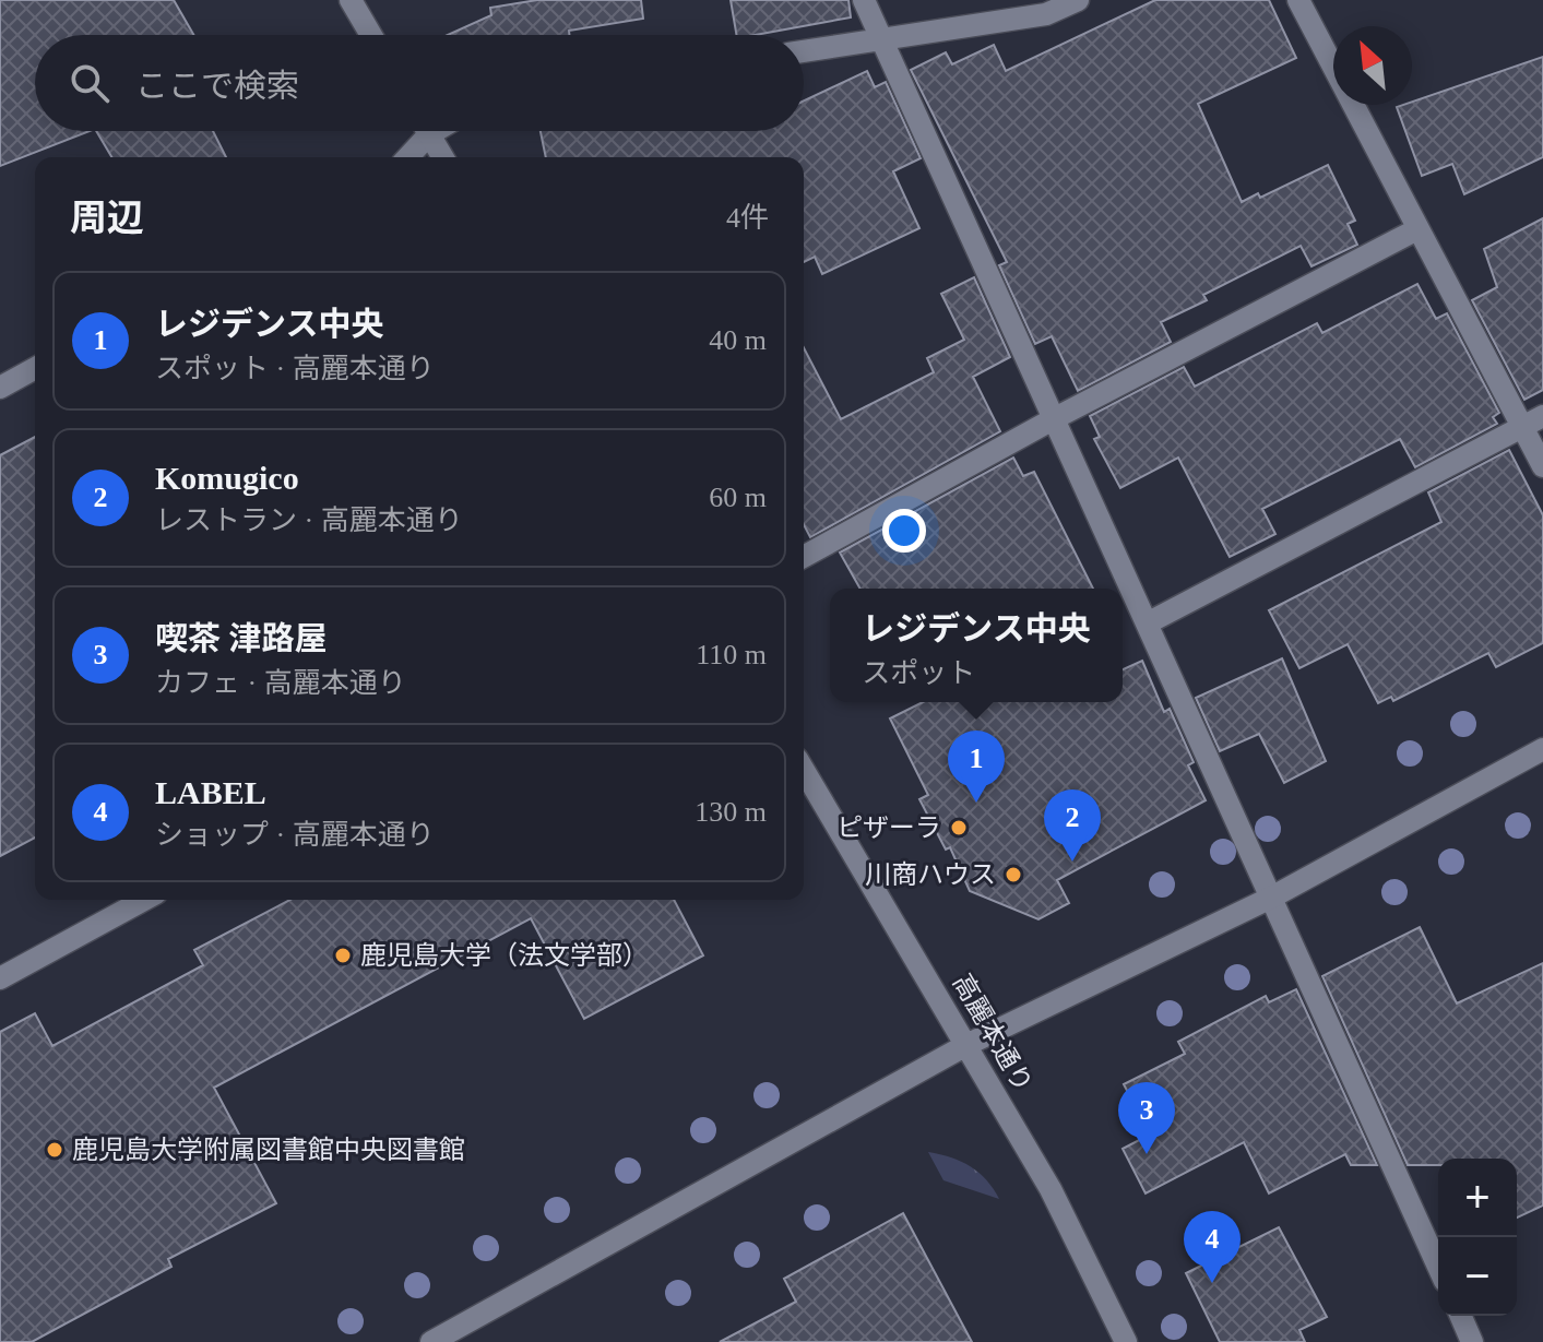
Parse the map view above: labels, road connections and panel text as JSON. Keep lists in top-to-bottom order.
{
  "streets": {
    "street": ["高麗本通り"]
  },
  "places": [
    "ピザーラ",
    "川商ハウス",
    "鹿児島大学（法文学部）",
    "鹿児島大学附属図書館中央図書館"
  ],
  "north": "top left",
  "page": {
    "search": "ここで検索",
    "heading": ["周辺", "4件"],
    "list": [
      {
        "mark": "1",
        "name": "レジデンス中央",
        "note": "スポット · 高麗本通り",
        "value": "40 m"
      },
      {
        "mark": "2",
        "name": "Komugico",
        "note": "レストラン · 高麗本通り",
        "value": "60 m"
      },
      {
        "mark": "3",
        "name": "喫茶 津路屋",
        "note": "カフェ · 高麗本通り",
        "value": "110 m"
      },
      {
        "mark": "4",
        "name": "LABEL",
        "note": "ショップ · 高麗本通り",
        "value": "130 m"
      }
    ],
    "popup": ["レジデンス中央", "スポット"],
    "pins": [
      "1",
      "2",
      "3",
      "4"
    ],
    "map_buttons": ["+", "−"]
  }
}
